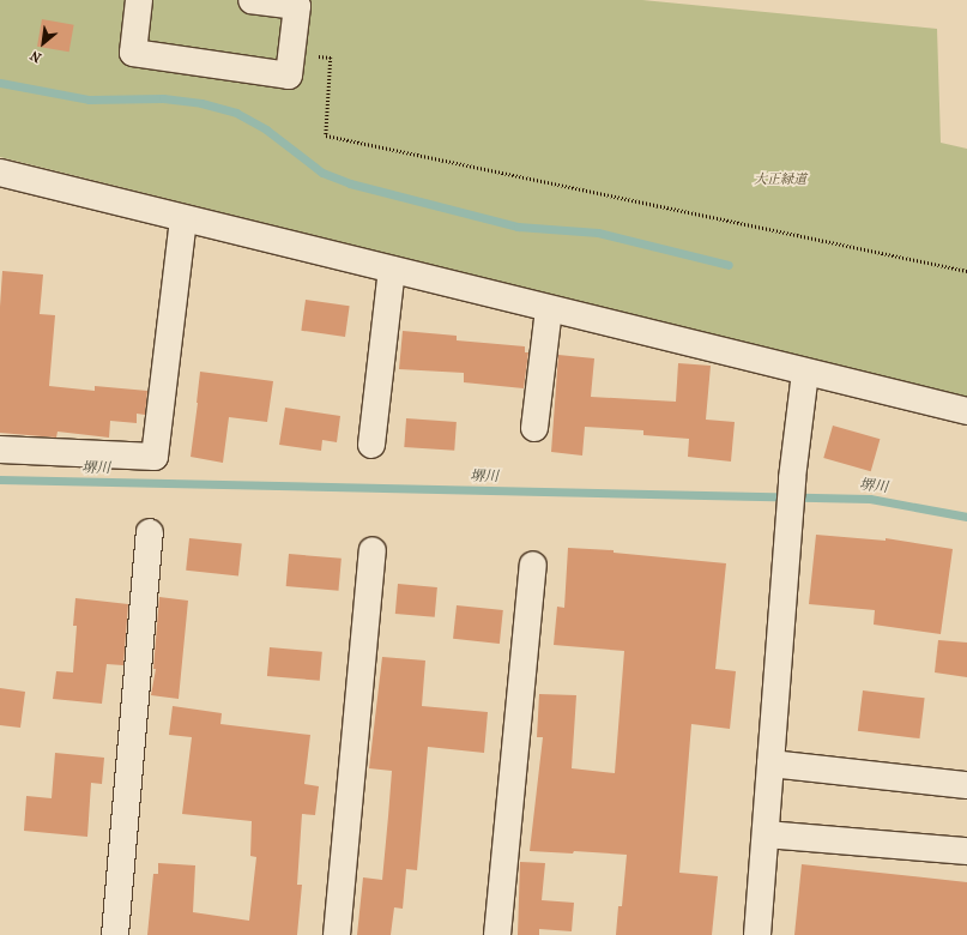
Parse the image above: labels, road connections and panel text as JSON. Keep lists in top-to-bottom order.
{
  "water": ["堺川"],
  "parks": ["大正緑道"],
  "north": "bottom left"
}
